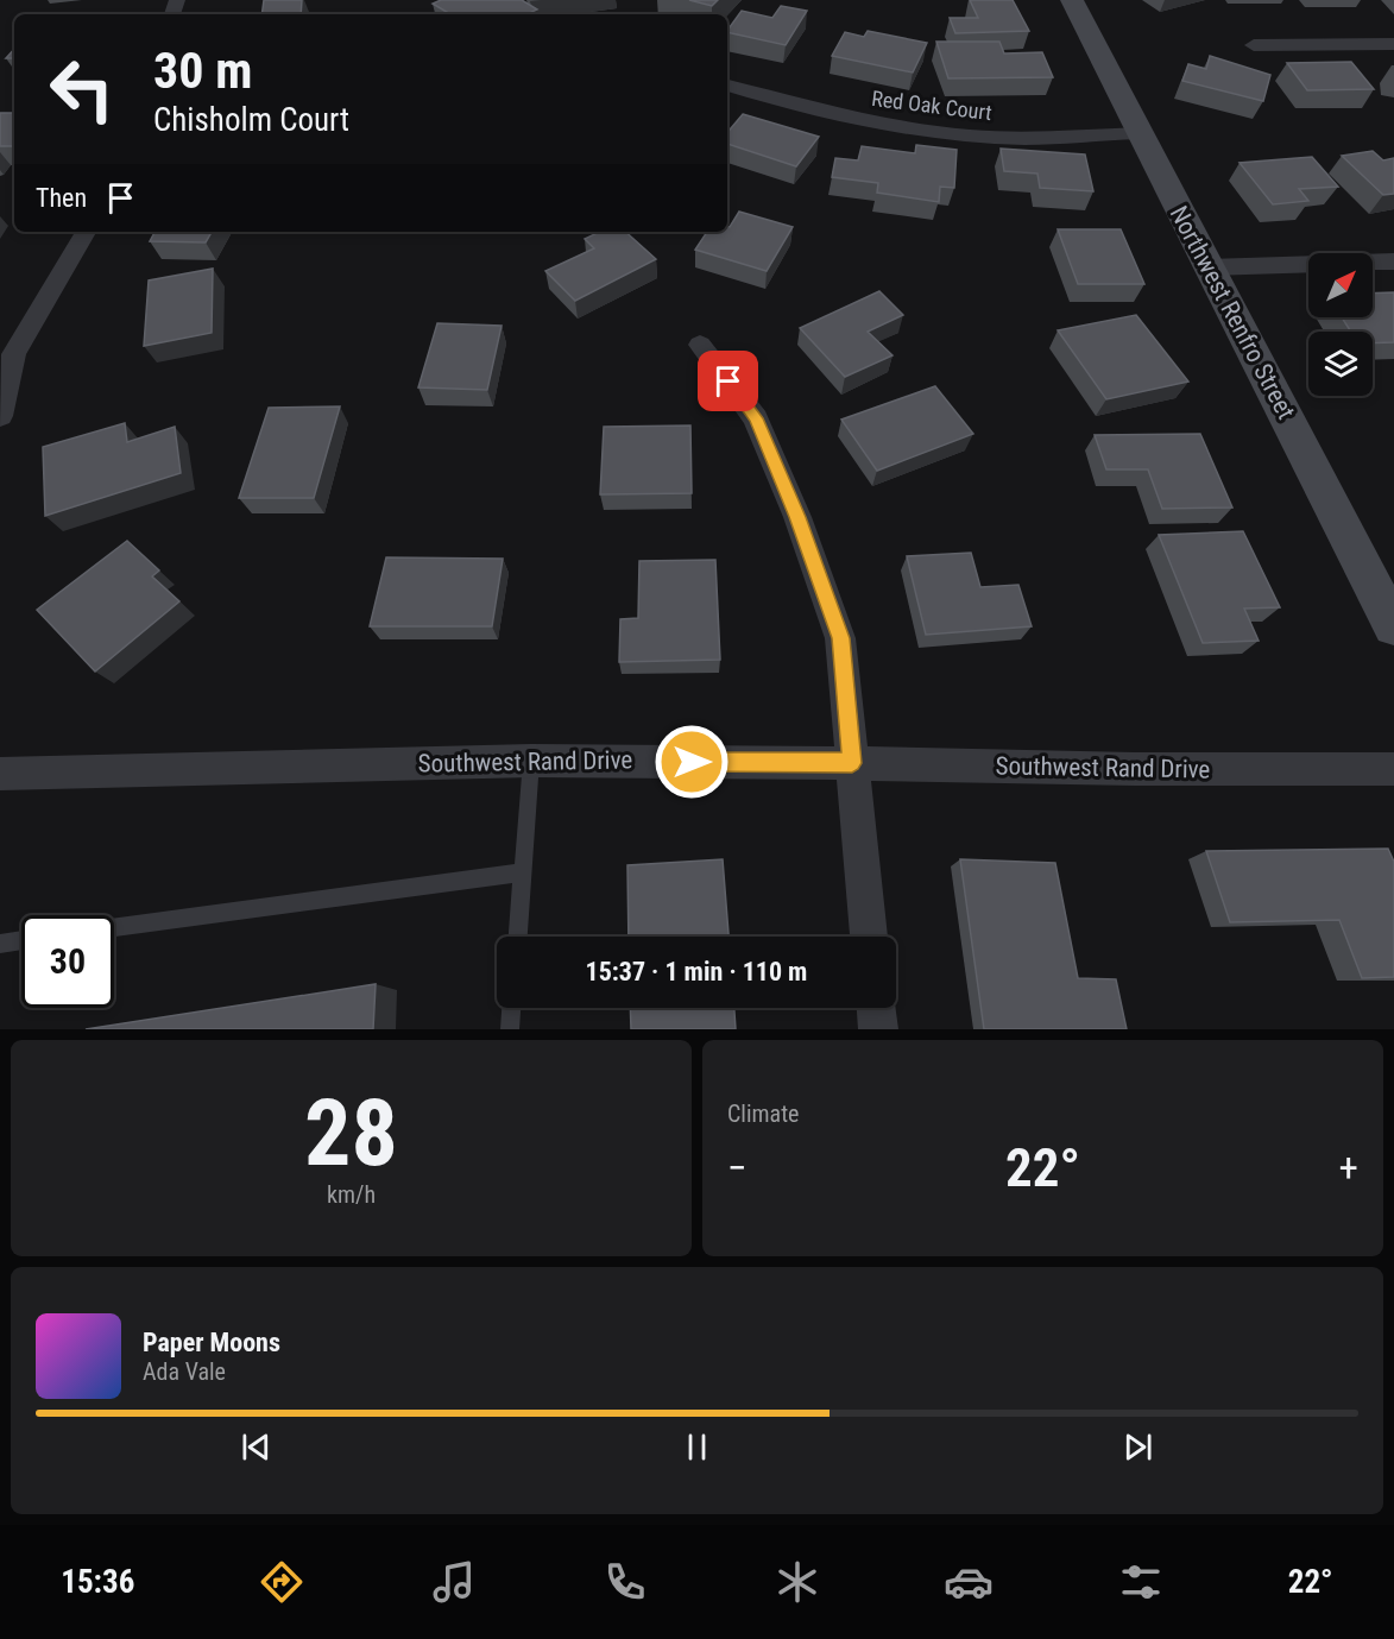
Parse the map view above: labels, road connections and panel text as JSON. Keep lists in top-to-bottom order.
{
  "streets": {
    "main road": ["Northwest Renfro Street"],
    "street": ["Red Oak Court", "Southwest Rand Drive"]
  },
  "crossings": [
    ["Red Oak Court", "Northwest Renfro Street"]
  ],
  "north": "top right",
  "page": {
    "turn": ["30 m", "Chisholm Court"],
    "then": "Then",
    "limit": "30",
    "trip": "15:37 · 1 min · 110 m",
    "tile": [
      ["28", "km/h"],
      "Climate"
    ],
    "heat": ["−", "22°", "+"],
    "song": ["Paper Moons", "Ada Vale"],
    "tabs": ["15:36", "22°"]
  }
}
